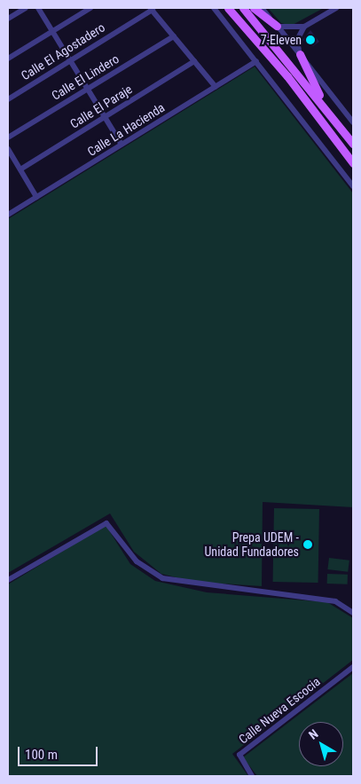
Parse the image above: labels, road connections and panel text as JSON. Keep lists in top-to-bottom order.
{
  "streets": {
    "street": [
      "Calle El Agostadero",
      "Calle El Lindero",
      "Calle El Paraje",
      "Calle La Hacienda",
      "Calle Nueva Escocia"
    ]
  },
  "places": ["7-Eleven", "Prepa UDEM - Unidad Fundadores"],
  "scale_bar": "100 m",
  "north": "top left"
}
